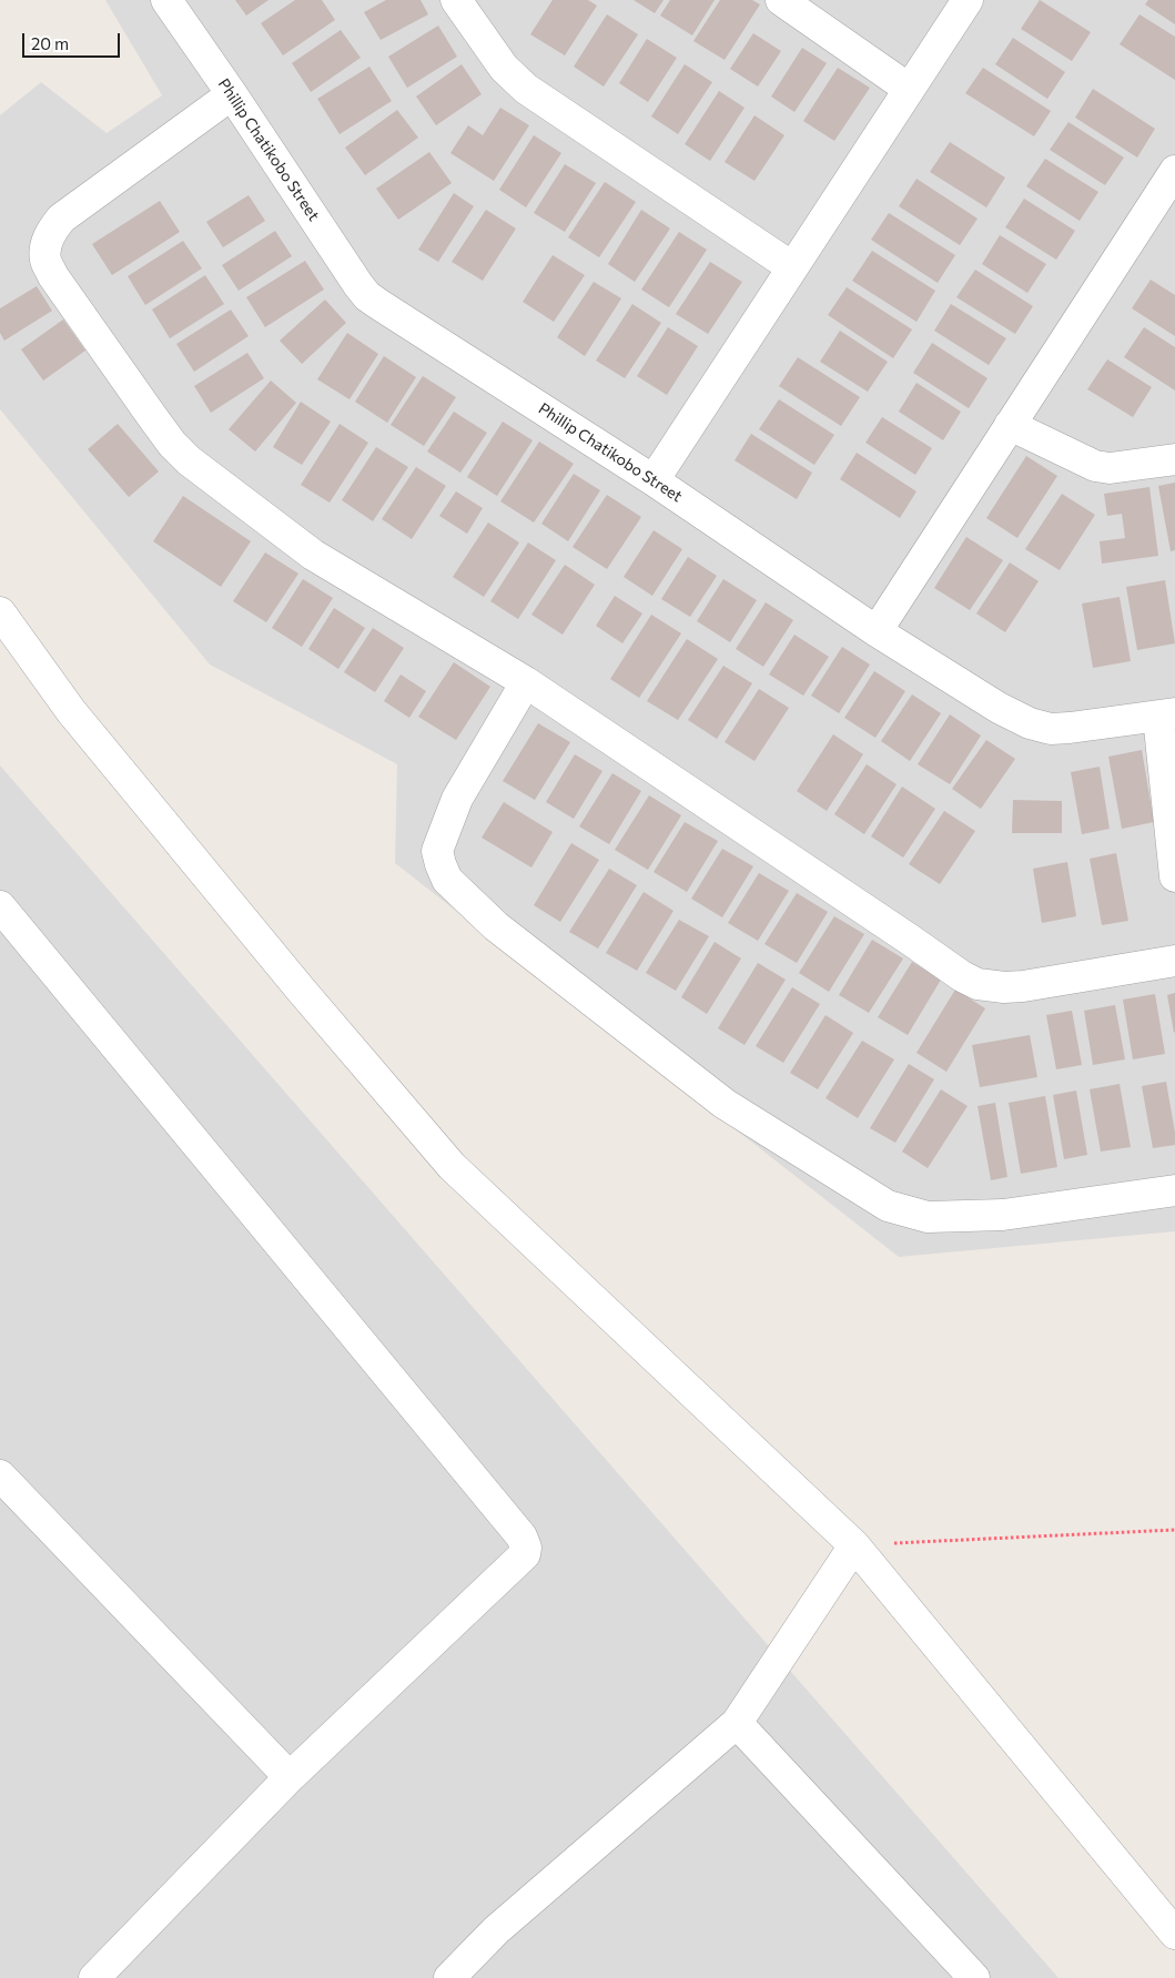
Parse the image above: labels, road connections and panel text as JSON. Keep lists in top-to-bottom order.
{
  "streets": {
    "street": ["Phillip Chatikobo Street"]
  },
  "scale_bar": "20 m"
}
